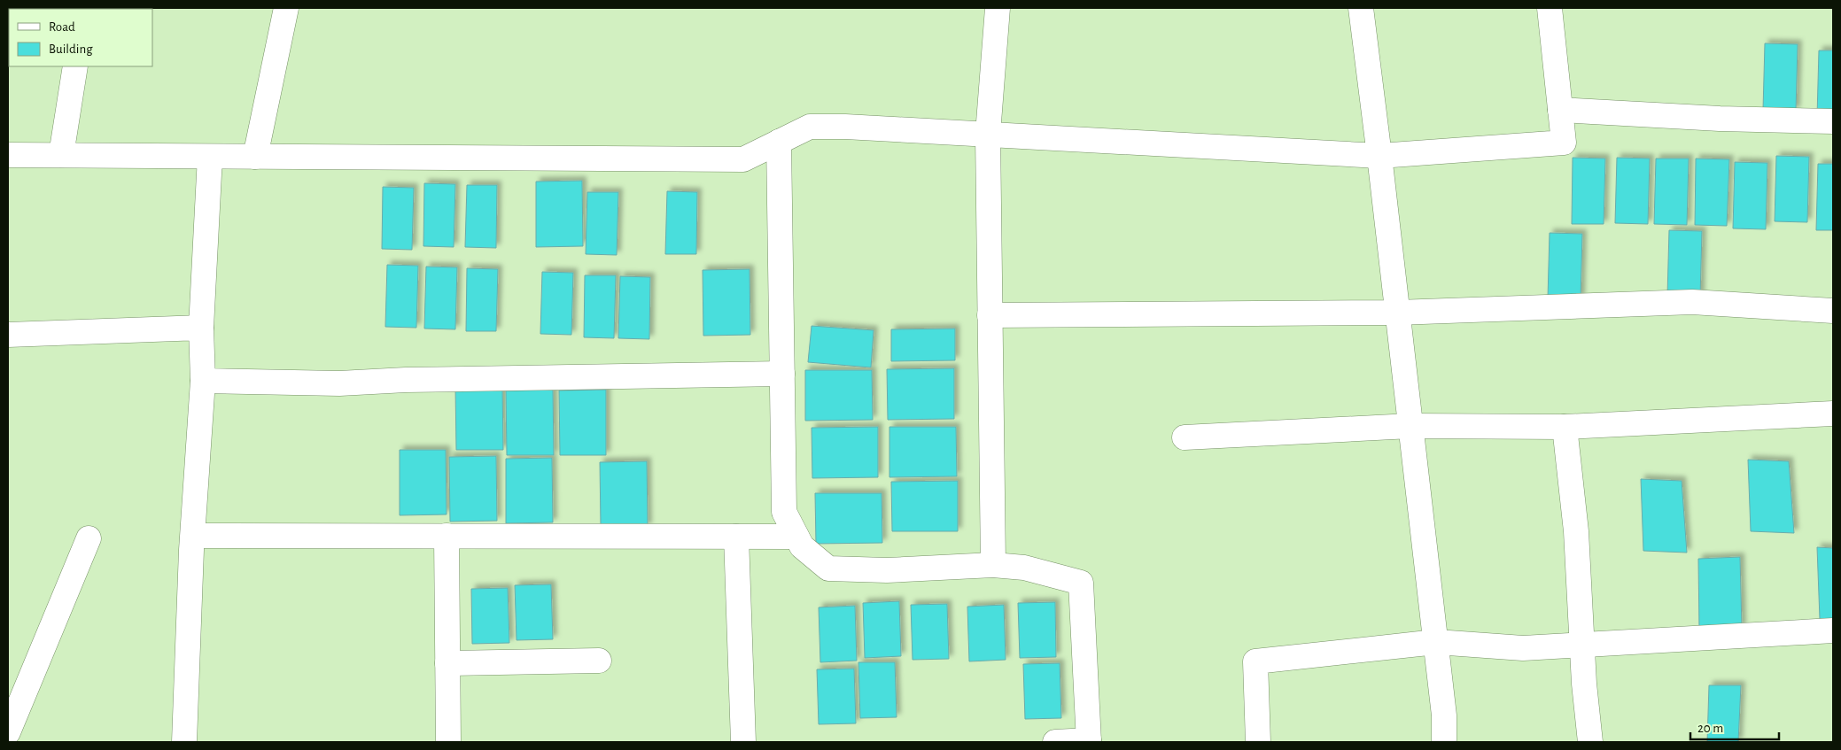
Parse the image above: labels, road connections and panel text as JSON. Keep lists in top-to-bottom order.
{
  "legend": ["Road", "Building"],
  "scale_bar": "20 m"
}
